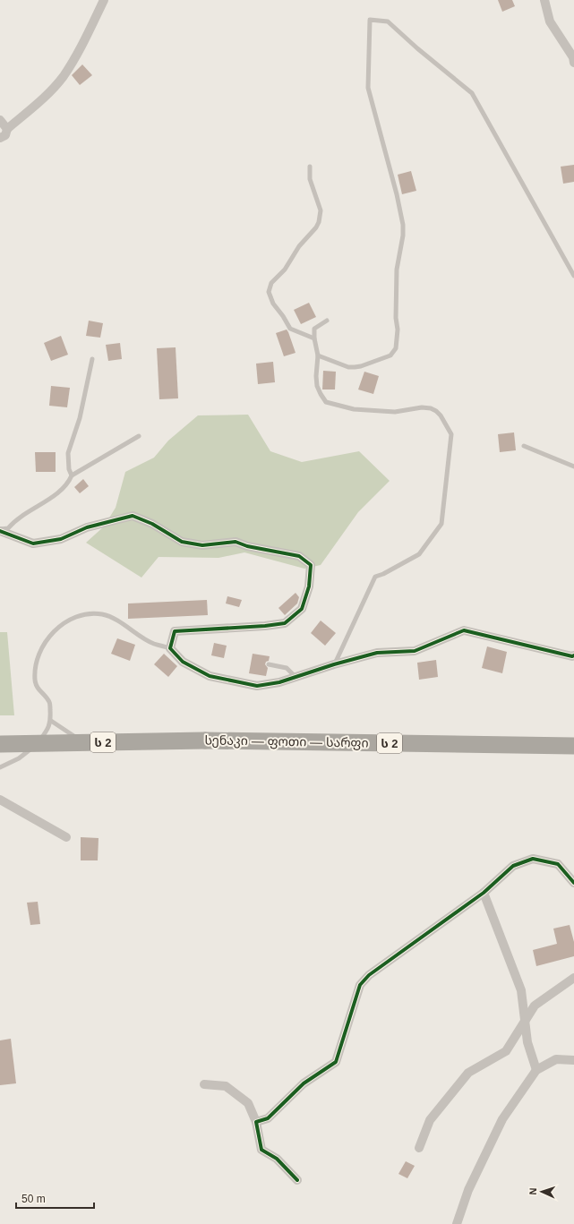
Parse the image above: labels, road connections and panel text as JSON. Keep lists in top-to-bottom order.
{
  "streets": {
    "highway": ["სენაკი — ფოთი — სარფი", "ს 2"]
  },
  "scale_bar": "50 m",
  "north": "left"
}
